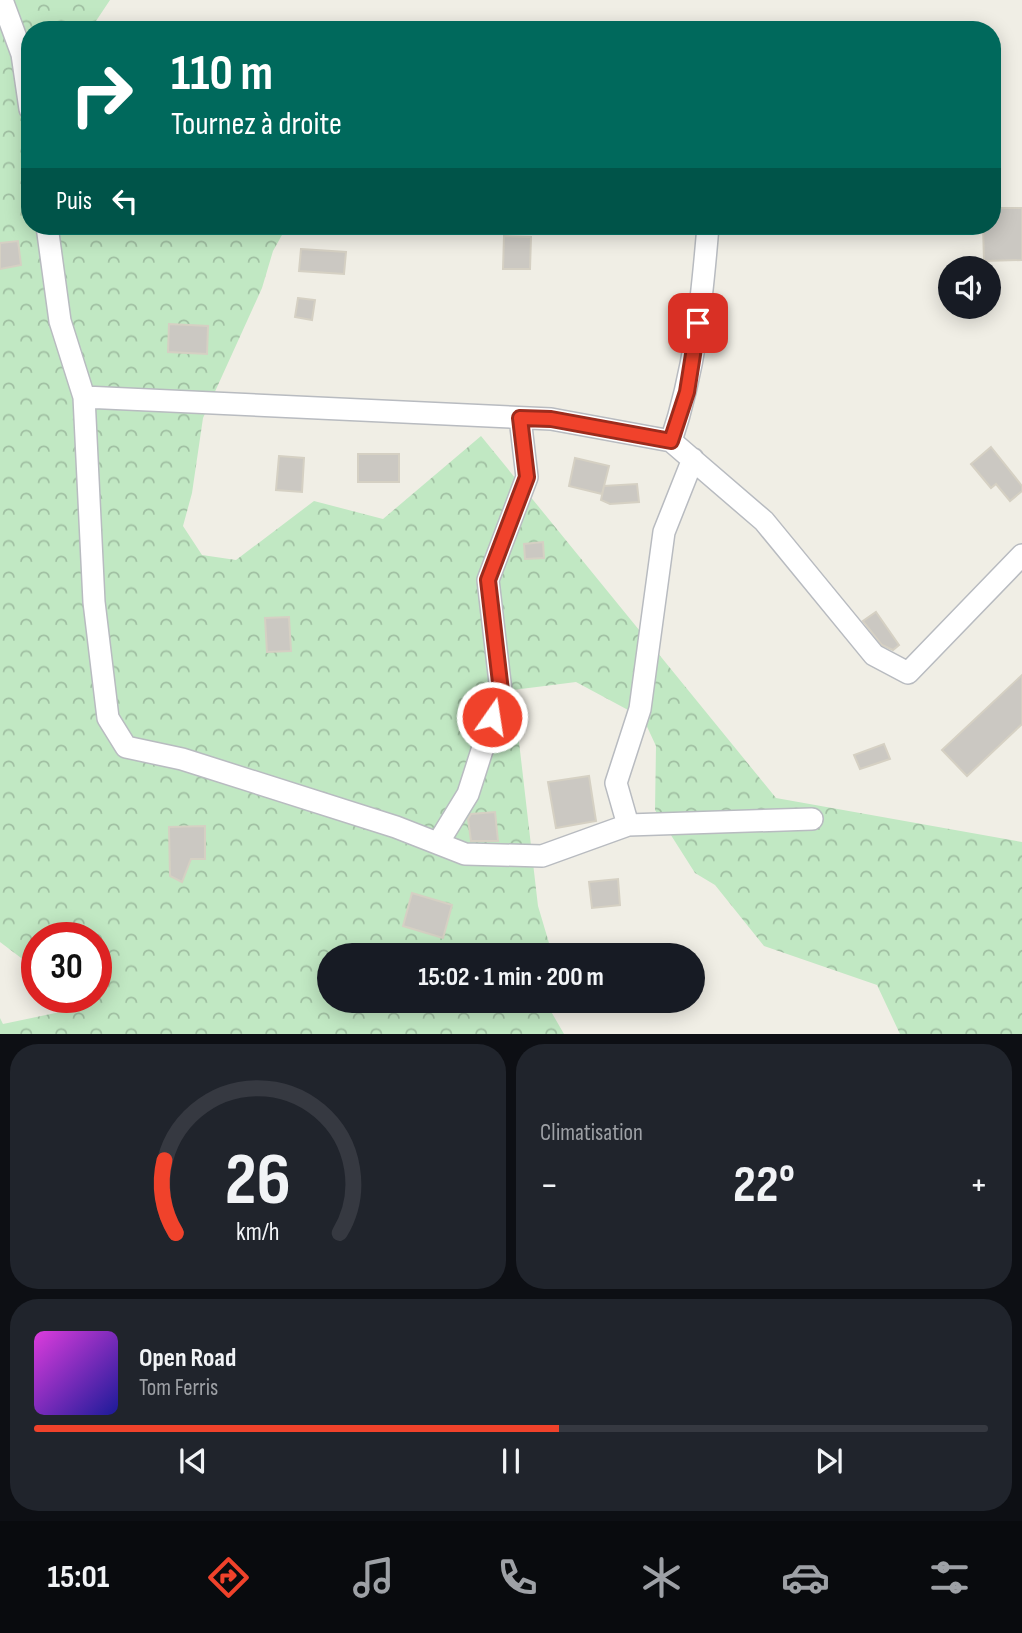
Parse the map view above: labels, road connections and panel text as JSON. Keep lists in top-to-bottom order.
{
  "page": {
    "turn": ["110 m", "Tournez à droite"],
    "then": "Puis",
    "limit": "30",
    "trip": "15:02 · 1 min · 200 m",
    "tile": "Climatisation",
    "heat": ["−", "22°", "+"],
    "song": ["Open Road", "Tom Ferris"],
    "tabs": "15:01",
    "gauge": ["26", "km/h"]
  }
}
